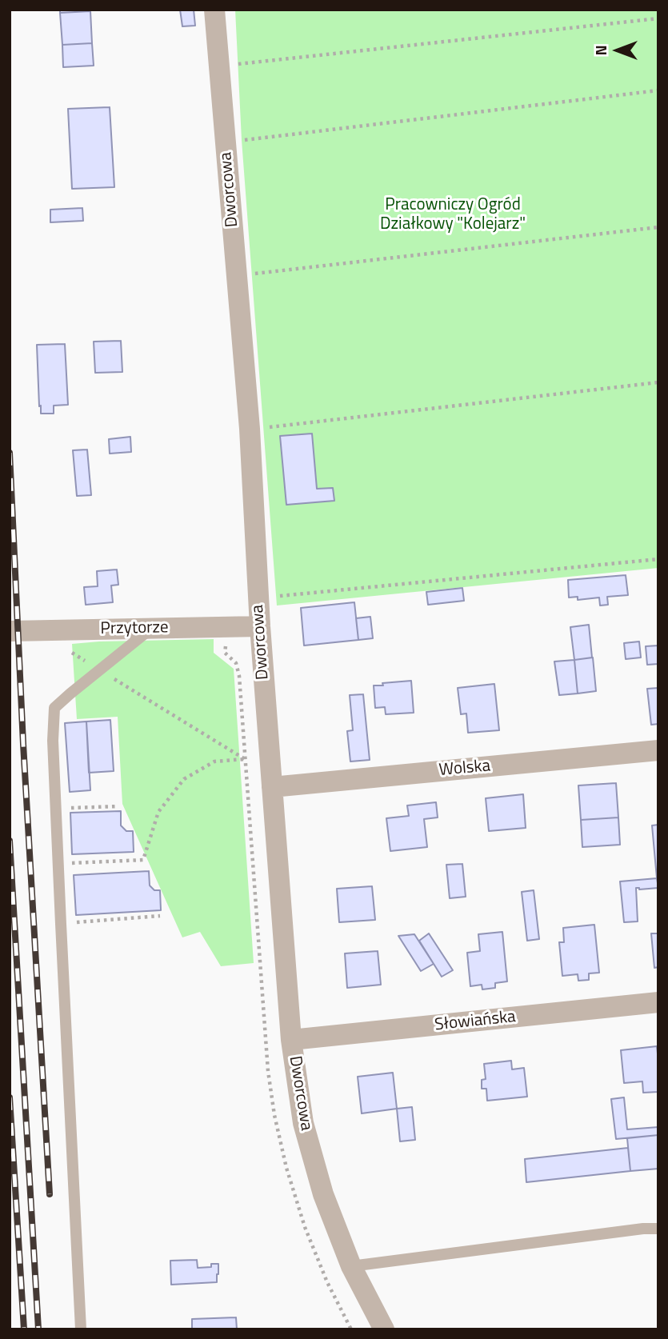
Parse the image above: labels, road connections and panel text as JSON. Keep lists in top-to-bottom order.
{
  "streets": {
    "street": [
      "Dworcowa",
      "Przytorze",
      "Wolska",
      "Słowiańska"
    ]
  },
  "crossings": [
    ["Dworcowa", "Przytorze"],
    ["Dworcowa", "Wolska"],
    ["Dworcowa", "Słowiańska"]
  ],
  "parks": ["Pracowniczy Ogród Działkowy \"Kolejarz\""],
  "north": "left"
}
